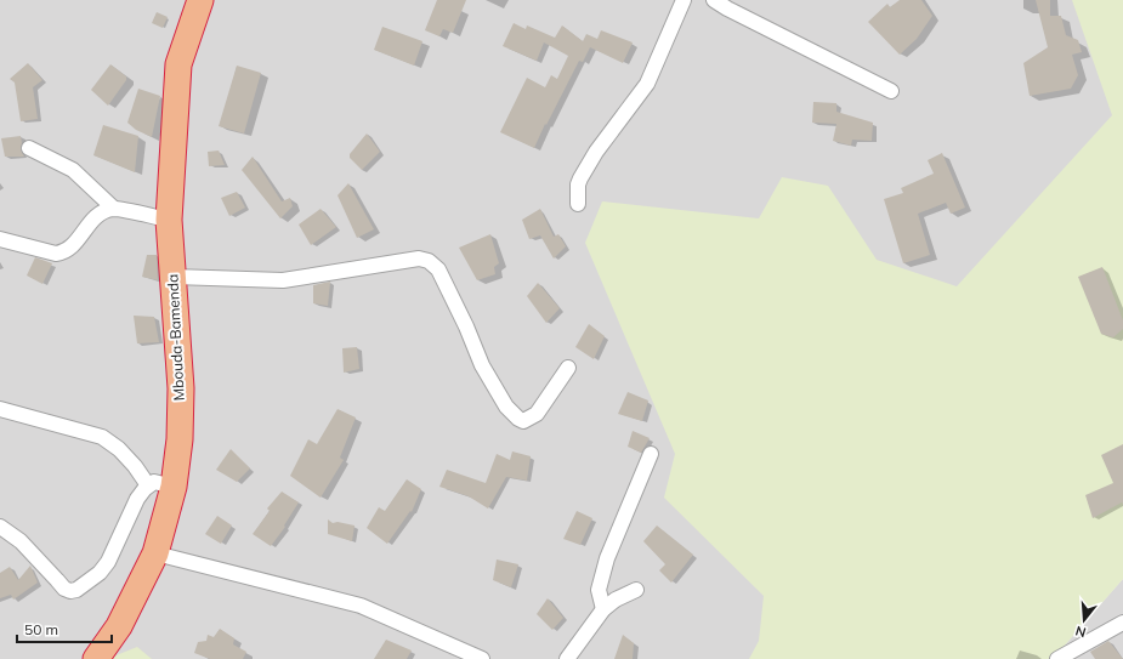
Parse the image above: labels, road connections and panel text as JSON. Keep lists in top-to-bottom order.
{
  "streets": {
    "highway": ["Mbouda-Bamenda"]
  },
  "scale_bar": "50 m",
  "north": "bottom"
}
